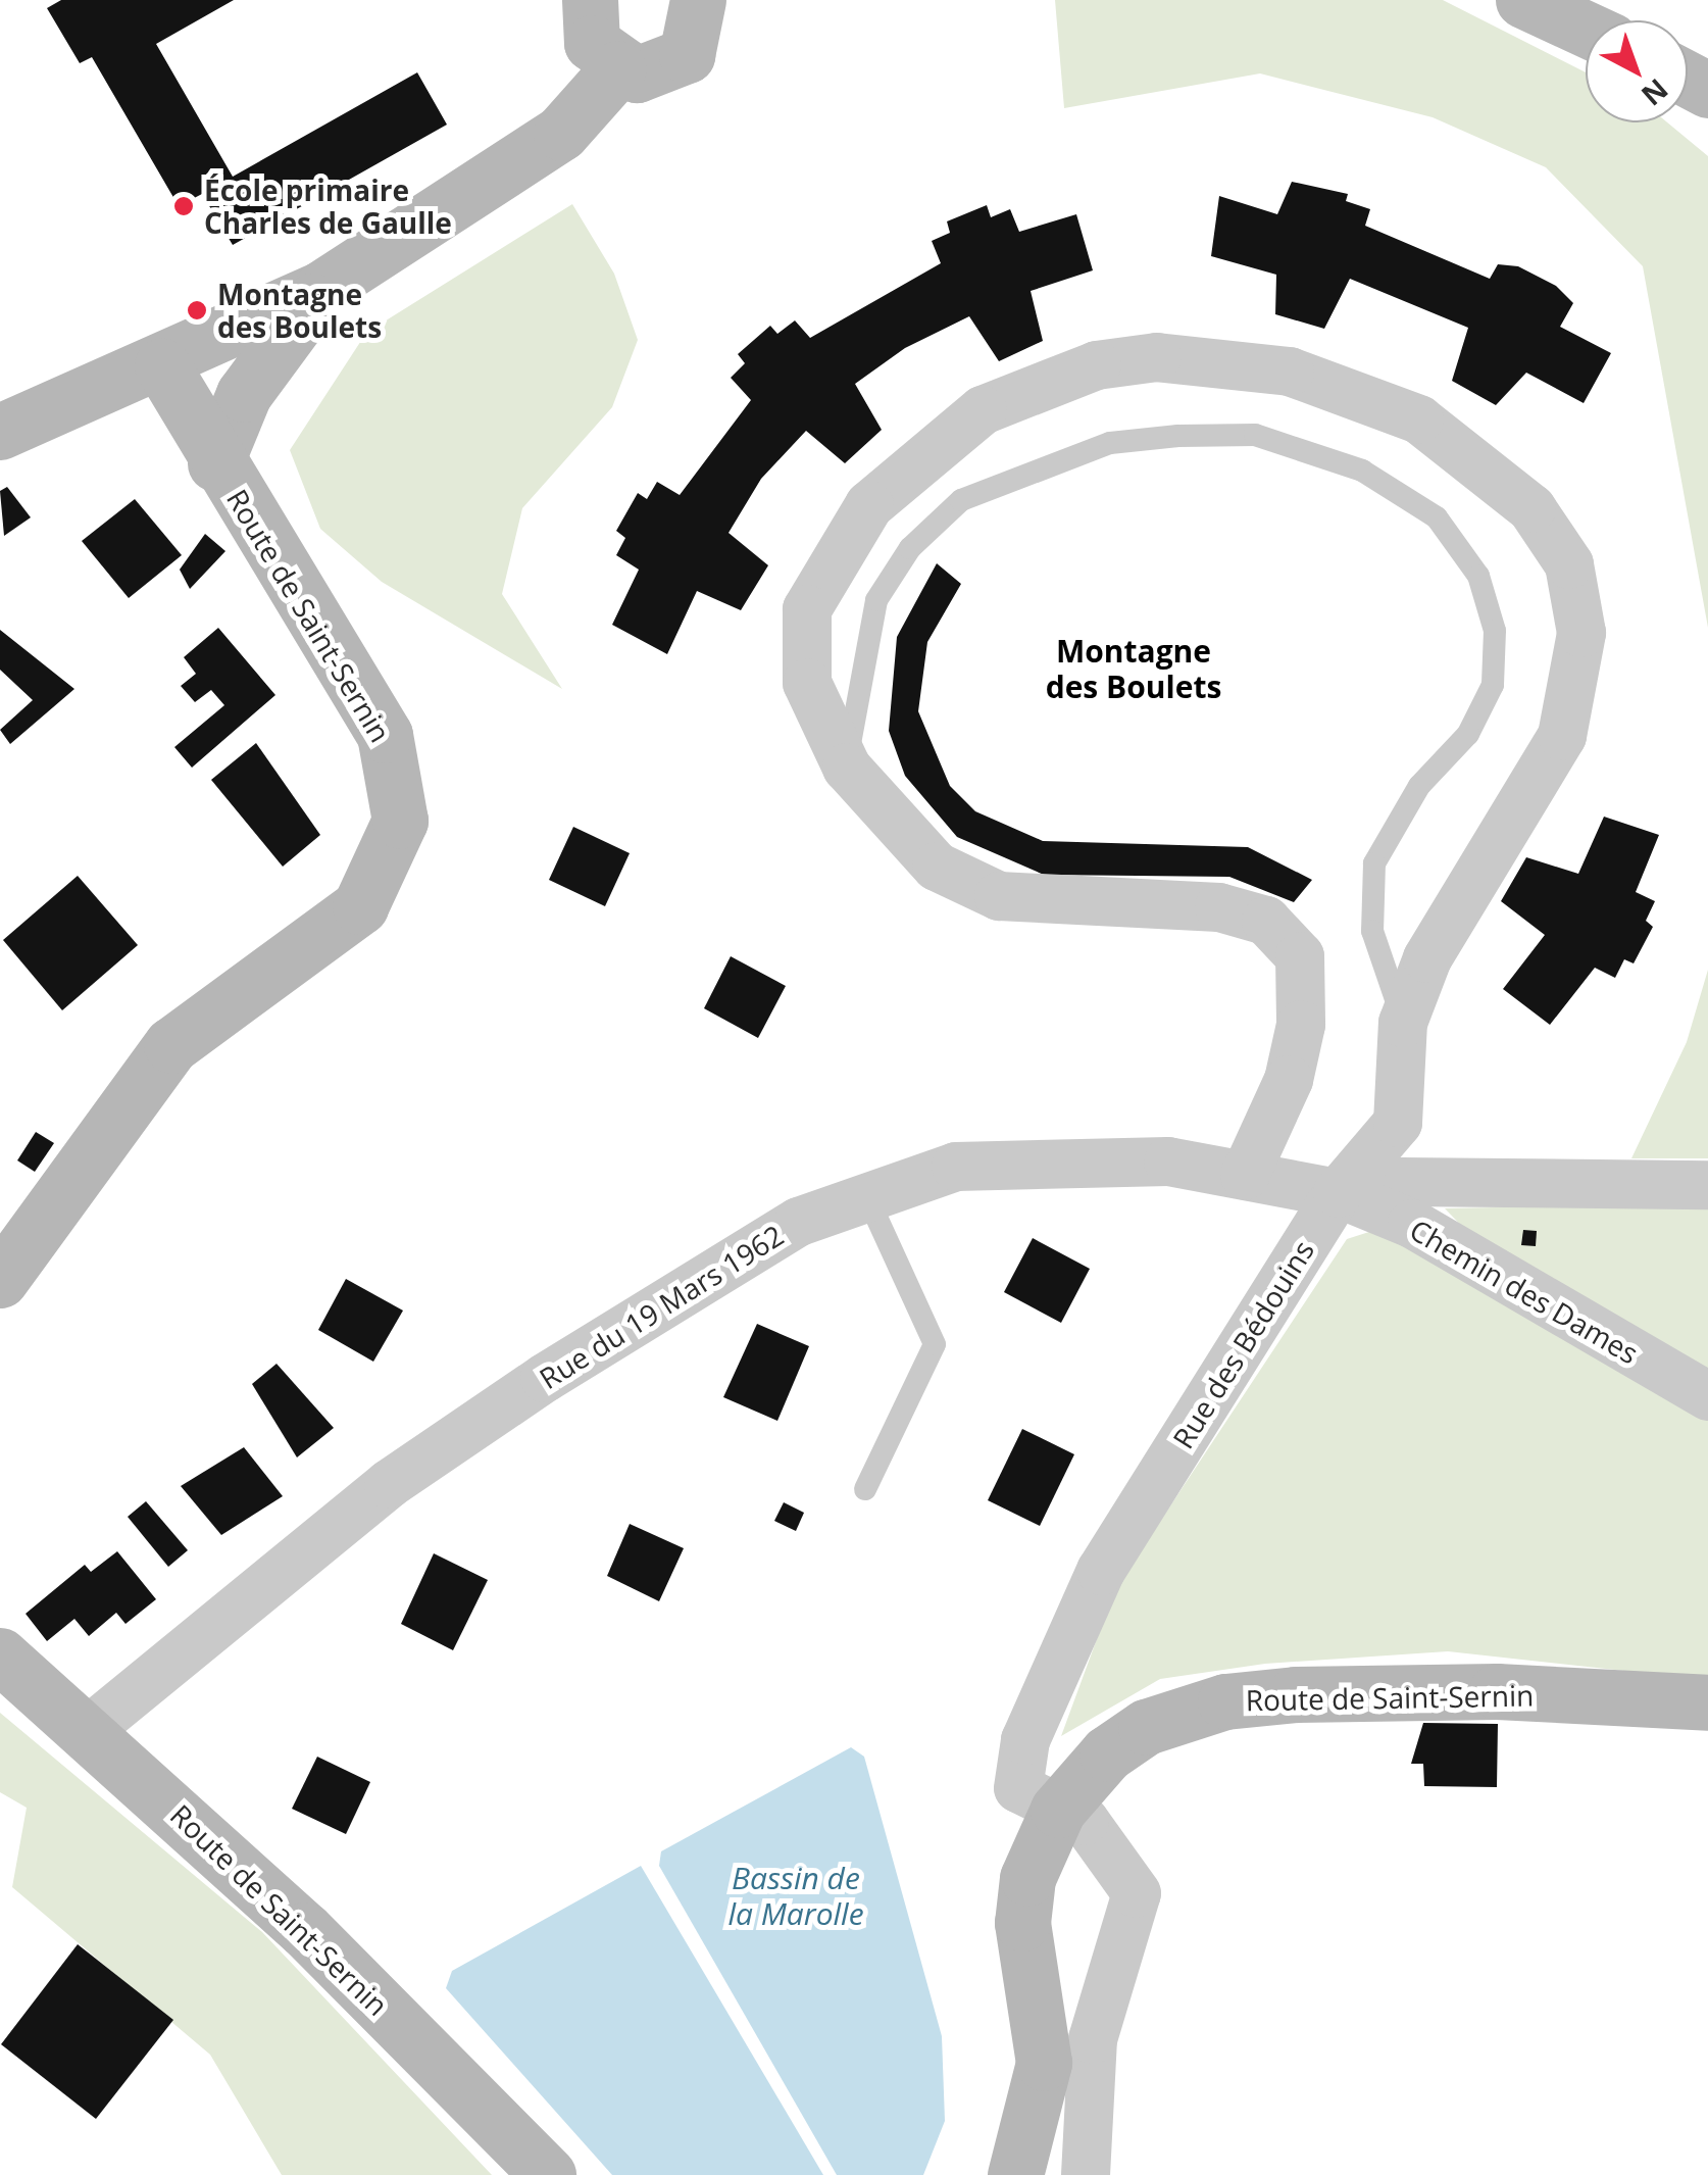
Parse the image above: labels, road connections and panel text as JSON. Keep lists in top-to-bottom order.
{
  "streets": {
    "street": [
      "Route de Saint-Sernin",
      "Chemin des Dames",
      "Rue du 19 Mars 1962",
      "Rue des Bédouins"
    ]
  },
  "crossings": [
    ["Route de Saint-Sernin", "Rue du 19 Mars 1962"],
    ["Route de Saint-Sernin", "Rue des Bédouins"],
    ["Chemin des Dames", "Rue du 19 Mars 1962"],
    ["Chemin des Dames", "Rue des Bédouins"],
    ["Rue du 19 Mars 1962", "Rue des Bédouins"]
  ],
  "districts": ["Montagne des Boulets"],
  "water": ["Bassin de la Marolle"],
  "places": ["École primaire Charles de Gaulle", "Montagne des Boulets"],
  "north": "bottom right"
}
